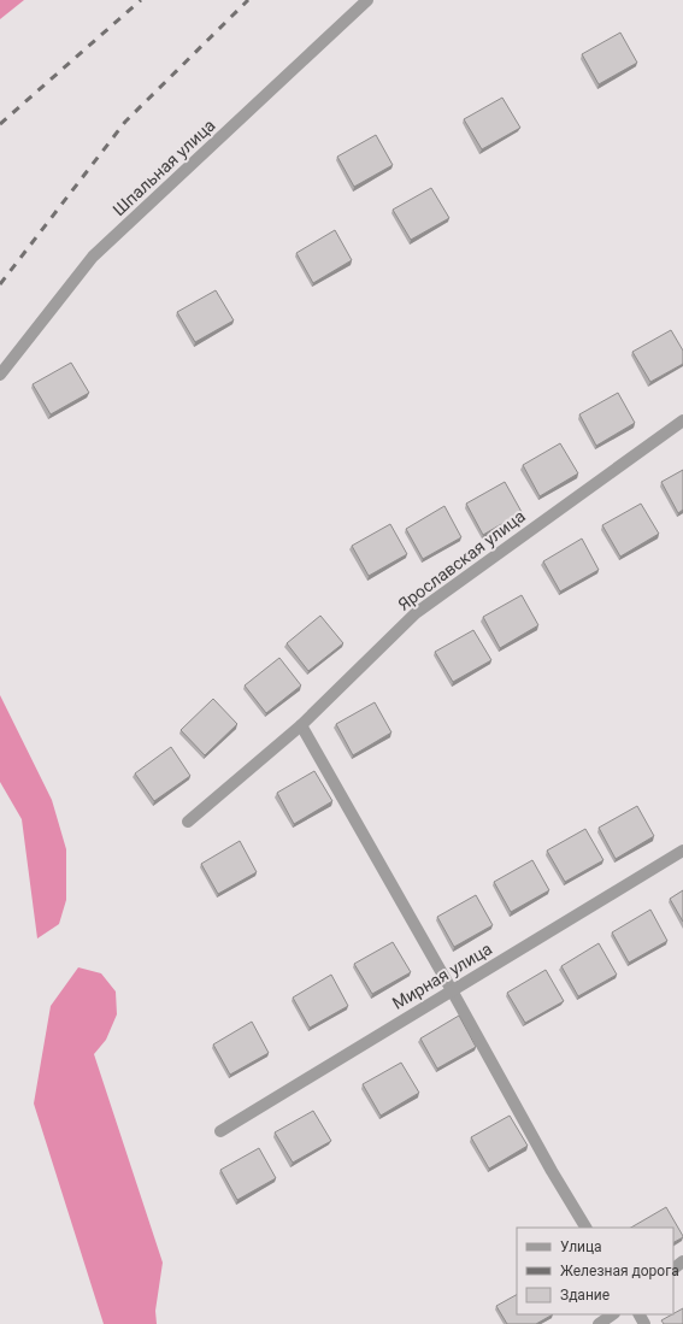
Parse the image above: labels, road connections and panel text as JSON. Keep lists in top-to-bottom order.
{
  "streets": {
    "street": ["Шпальная улица", "Ярославская улица", "Мирная улица"]
  },
  "legend": ["Улица", "Железная дорога", "Здание"]
}
